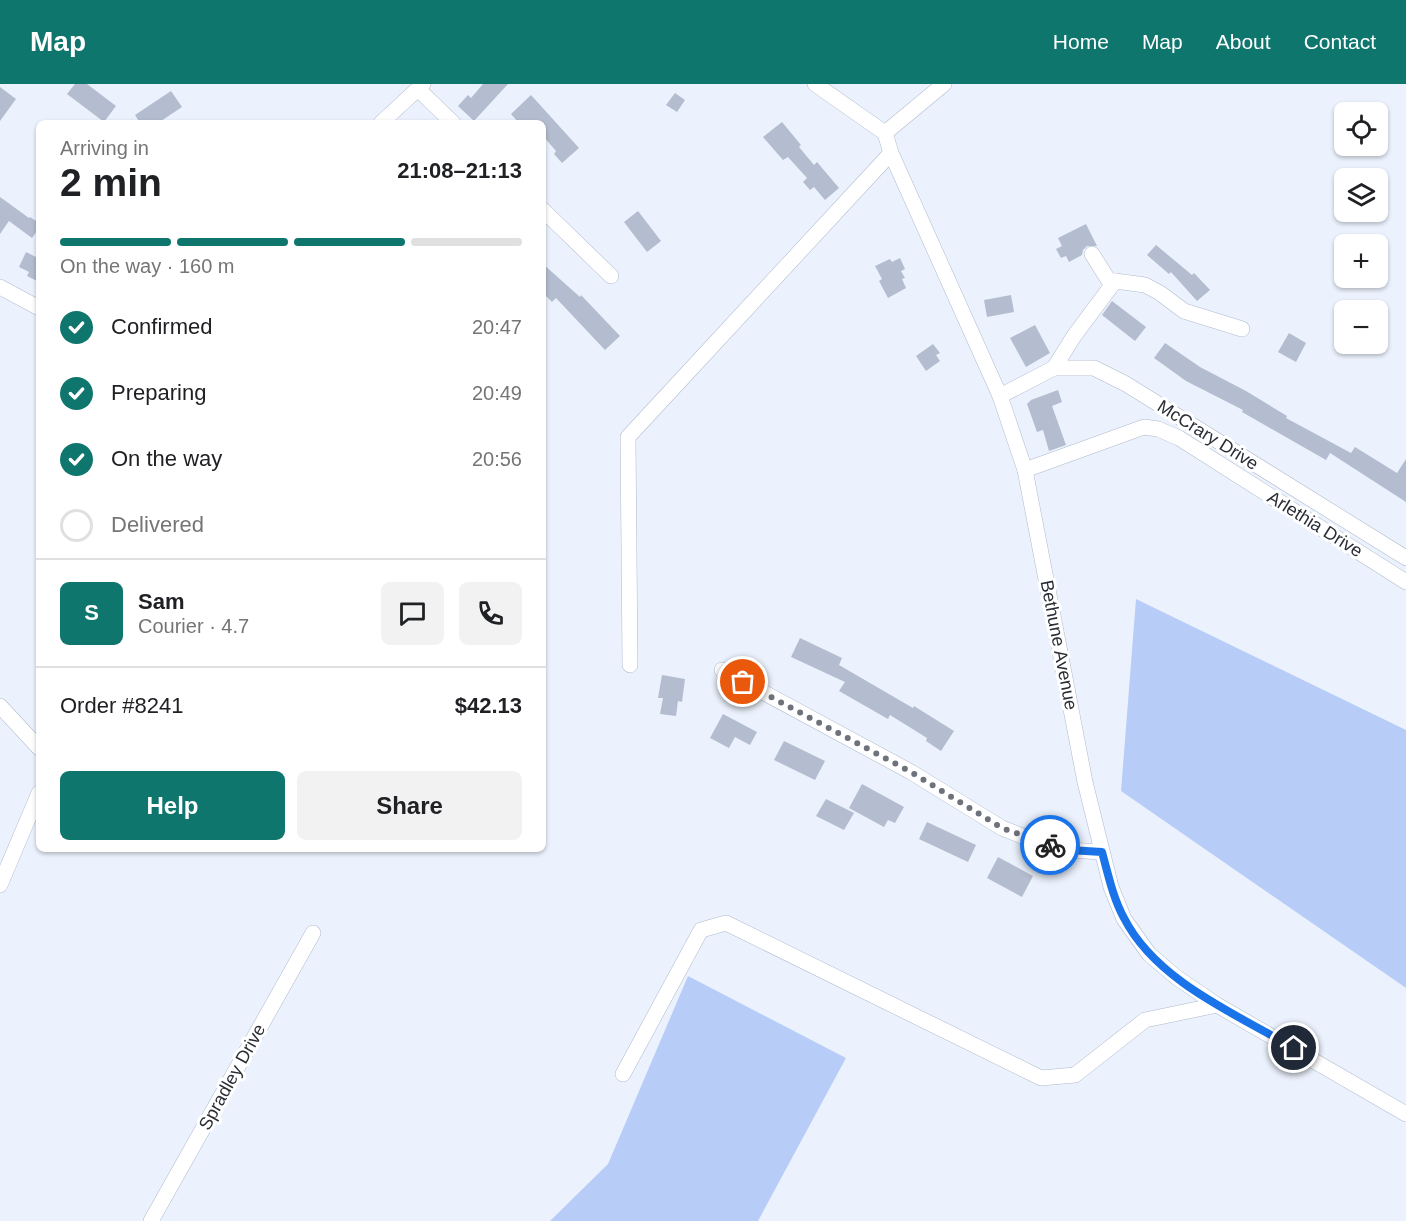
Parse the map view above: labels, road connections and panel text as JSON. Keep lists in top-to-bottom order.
{
  "streets": {
    "street": [
      "McCrary Drive",
      "Arlethia Drive",
      "Bethune Avenue",
      "Spradley Drive"
    ]
  },
  "crossings": [
    ["McCrary Drive", "Bethune Avenue"],
    ["Arlethia Drive", "Bethune Avenue"]
  ],
  "page": {
    "header": "Map",
    "nav": [
      "Home",
      "Map",
      "About",
      "Contact"
    ],
    "map_buttons": ["+", "−"],
    "heading": ["2 min", "Arriving in", "21:08–21:13"],
    "panel": [
      "Sam",
      "Courier · 4.7",
      "Order #8241",
      "$42.13"
    ],
    "bar": "On the way · 160 m",
    "list": [
      ["Confirmed", "20:47"],
      ["Preparing", "20:49"],
      ["On the way", "20:56"],
      "Delivered"
    ],
    "round": "S",
    "buttons": ["Help", "Share"]
  }
}
